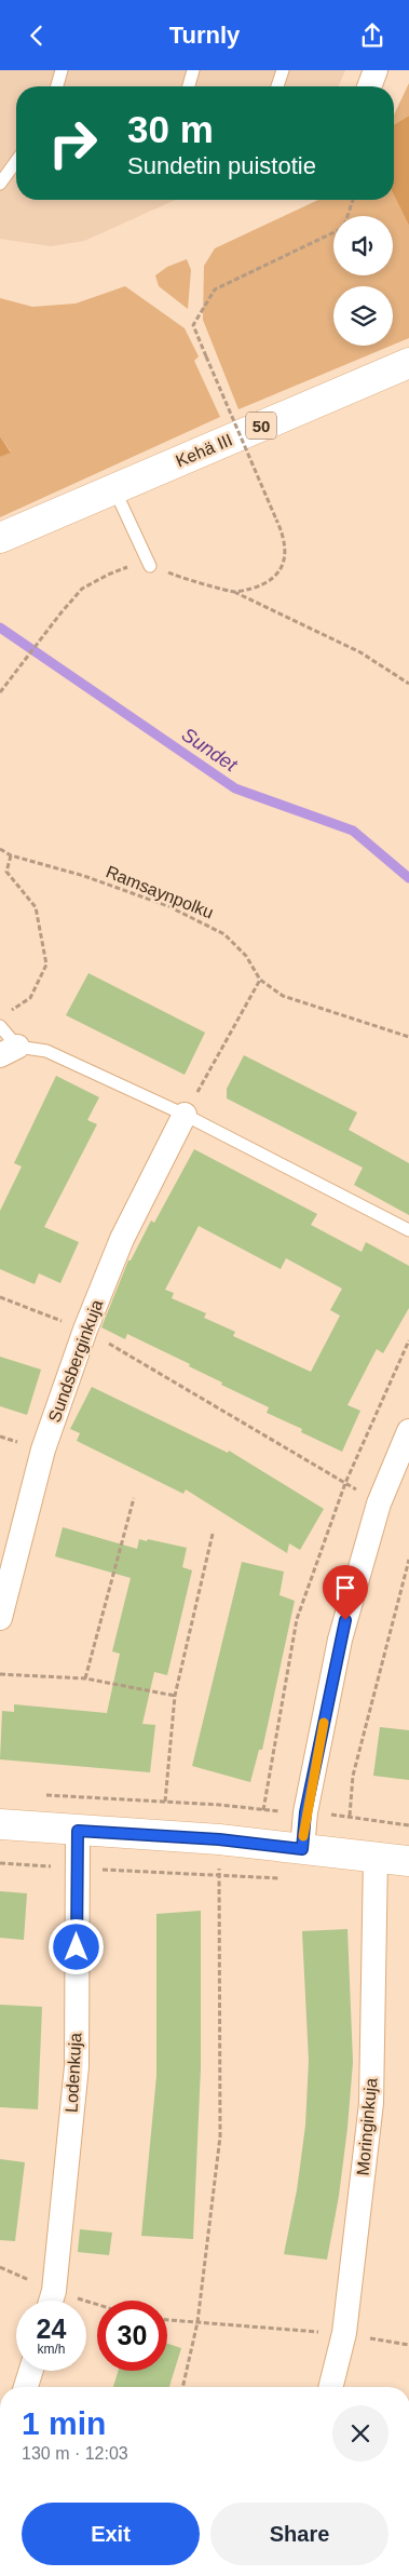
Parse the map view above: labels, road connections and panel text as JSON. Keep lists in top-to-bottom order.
{
  "streets": {
    "main road": ["50", "Kehä III"],
    "street": ["Sundsberginkuja", "Lodenkuja", "Moringinkuja"],
    "path": ["Ramsaynpolku"]
  },
  "water": ["Sundet"],
  "page": {
    "header": "Turnly",
    "turn": ["30 m", "Sundetin puistotie"],
    "speed": "24 km/h",
    "limit": "30",
    "heading": ["1 min", "130 m · 12:03"],
    "buttons": ["Exit", "Share"]
  }
}
